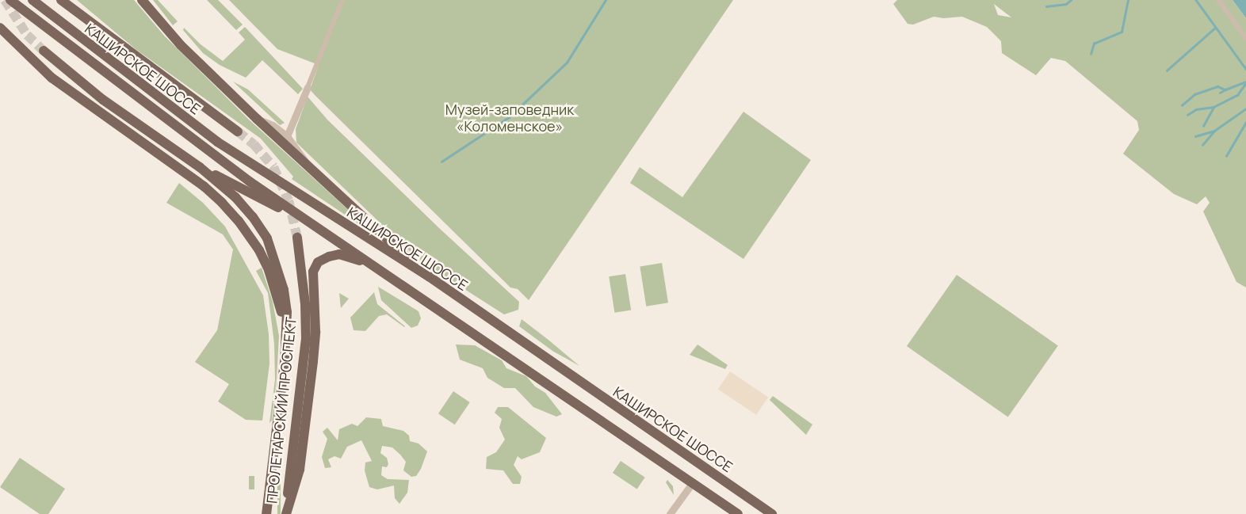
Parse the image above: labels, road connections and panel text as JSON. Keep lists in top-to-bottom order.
{
  "streets": {
    "main road": ["КАШИРСКОЕ ШОССЕ", "ПРОЛЕТАРСКИЙ ПРОСПЕКТ"]
  },
  "parks": ["Музей-заповедник «Коломенское»"]
}
